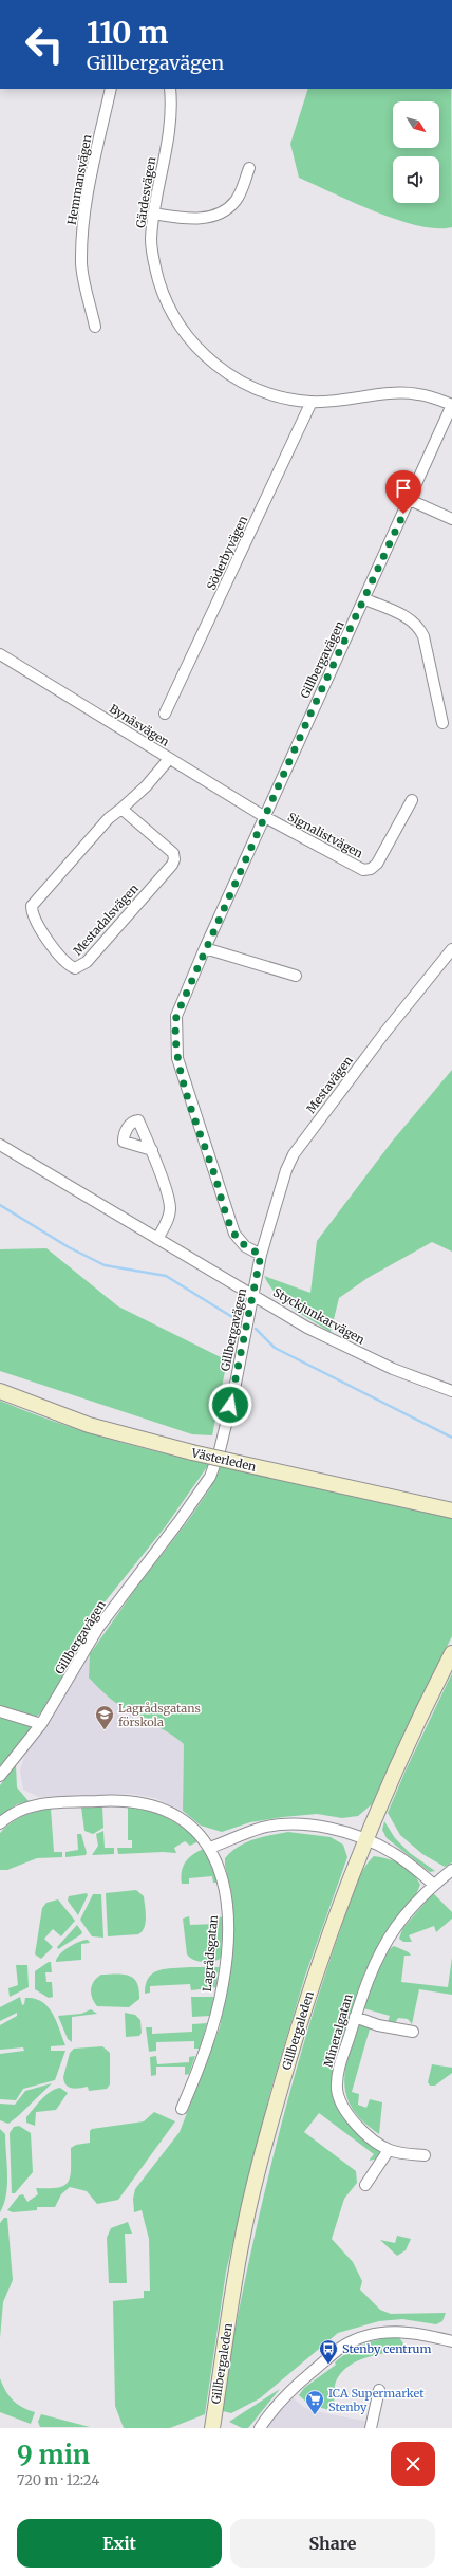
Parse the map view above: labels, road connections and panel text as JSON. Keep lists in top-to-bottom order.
{
  "streets": {
    "main road": ["Västerleden", "Gillbergaleden"],
    "street": [
      "Hemmansvägen",
      "Gärdesvägen",
      "Söderbyvägen",
      "Gillbergavägen",
      "Bynäsvägen",
      "Signalistvägen",
      "Mestadalsvägen",
      "Mestavägen",
      "Styckjunkarvägen",
      "Lagrådsgatan",
      "Mineralgatan"
    ]
  },
  "crossings": [
    ["Gärdesvägen", "Söderbyvägen"],
    ["Gärdesvägen", "Gillbergavägen"],
    ["Gillbergavägen", "Bynäsvägen"],
    ["Gillbergavägen", "Signalistvägen"],
    ["Gillbergavägen", "Mestavägen"],
    ["Gillbergavägen", "Styckjunkarvägen"],
    ["Bynäsvägen", "Signalistvägen"],
    ["Bynäsvägen", "Mestadalsvägen"]
  ],
  "places": {
    "school or university": ["Lagrådsgatans förskola"],
    "bus stop": ["Stenby centrum"],
    "supermarket": ["ICA Supermarket Stenby"]
  },
  "north": "bottom right",
  "page": {
    "turn": ["110 m", "Gillbergavägen"],
    "heading": ["9 min", "720 m · 12:24"],
    "buttons": ["Exit", "Share"]
  }
}
